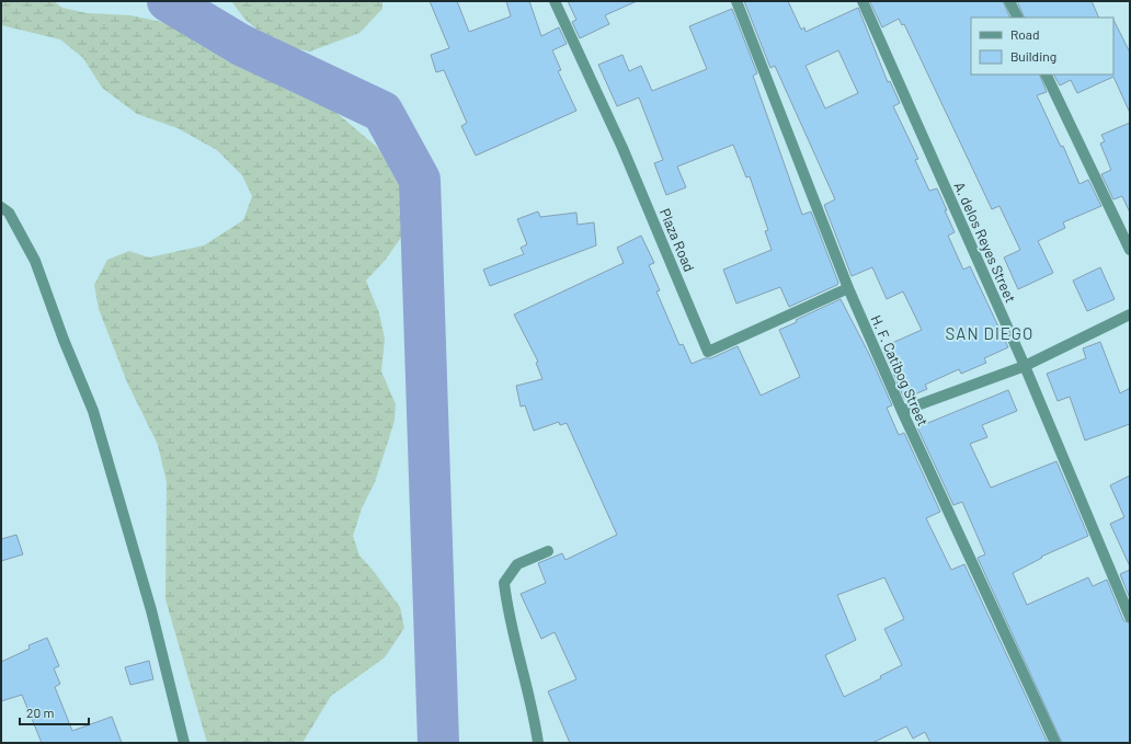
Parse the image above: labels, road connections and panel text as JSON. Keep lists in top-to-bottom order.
{
  "streets": {
    "street": ["Plaza Road", "A. delos Reyes Street", "H. F. Catibog Street"]
  },
  "crossings": [
    ["Plaza Road", "H. F. Catibog Street"]
  ],
  "districts": ["SAN DIEGO"],
  "legend": ["Road", "Building"],
  "scale_bar": "20 m"
}
